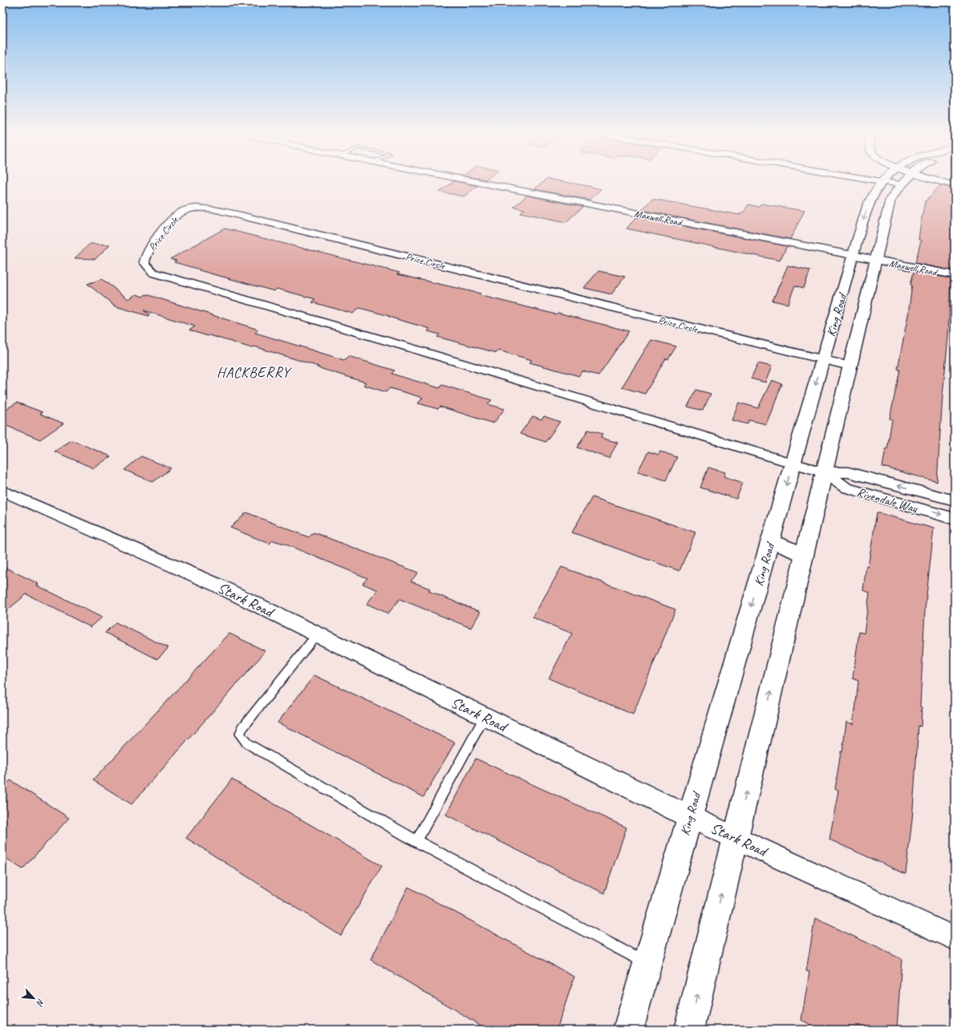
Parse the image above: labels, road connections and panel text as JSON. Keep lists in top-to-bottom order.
{
  "streets": {
    "street": [
      "Maxwell Road",
      "Price Circle",
      "King Road",
      "Rivendale Way",
      "Stark Road"
    ]
  },
  "crossings": [
    ["Maxwell Road", "King Road"],
    ["Price Circle", "King Road"],
    ["Price Circle", "Rivendale Way"],
    ["King Road", "Rivendale Way"],
    ["King Road", "Stark Road"]
  ],
  "districts": ["HACKBERRY"],
  "north": "bottom right"
}
